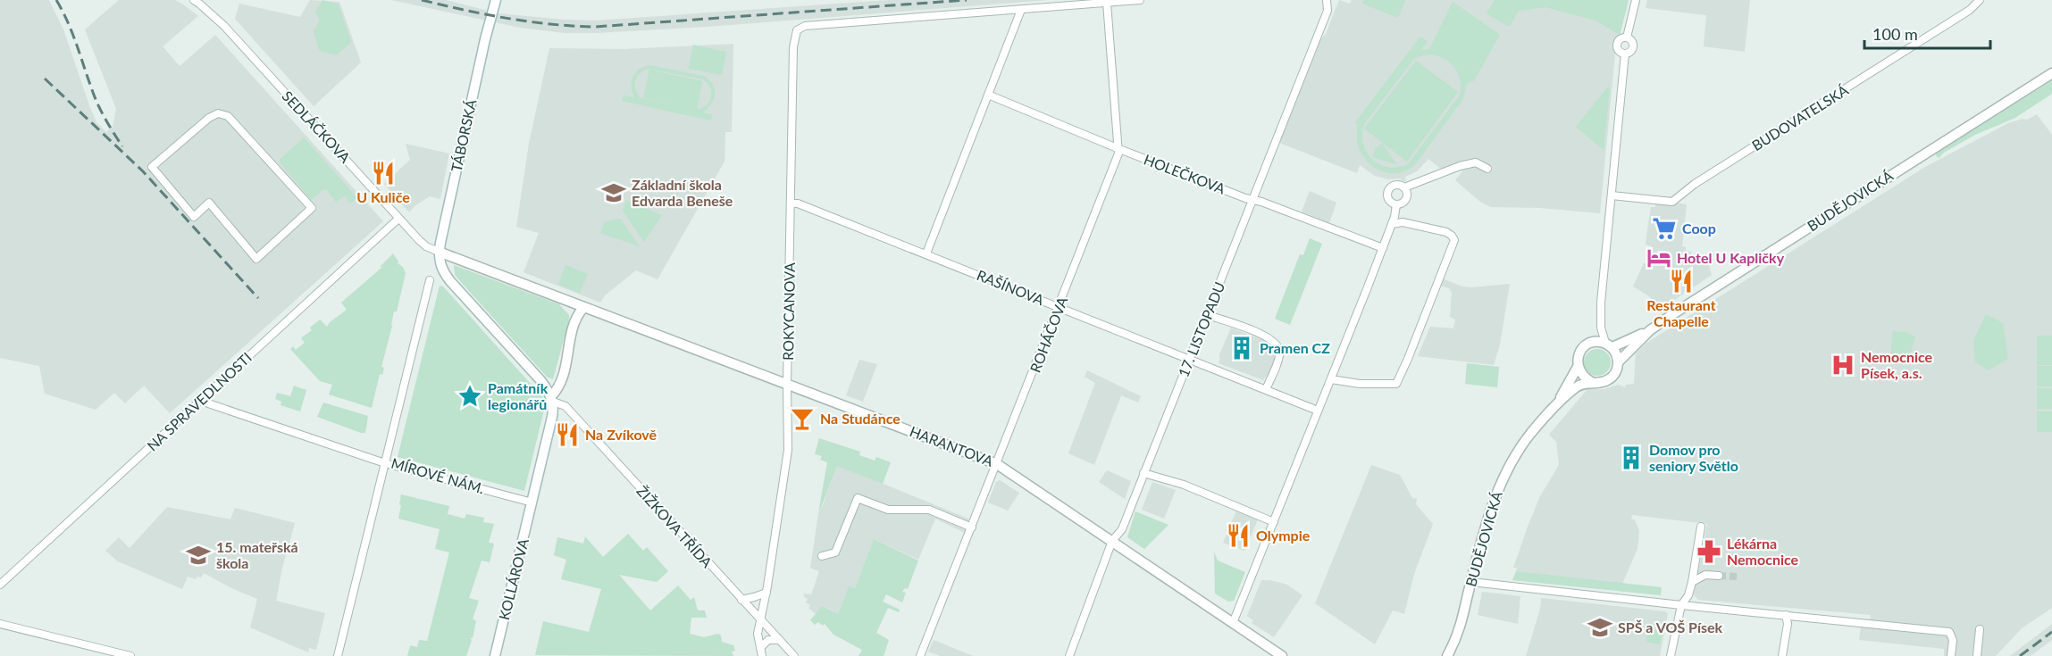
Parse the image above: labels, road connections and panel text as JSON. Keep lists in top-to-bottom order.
{
  "streets": {
    "street": [
      "BUDOVATELSKÁ",
      "SEDLÁČKOVA",
      "TÁBORSKÁ",
      "HOLEČKOVA",
      "BUDĚJOVICKÁ",
      "RAŠÍNOVA",
      "ROKYCANOVA",
      "17. LISTOPADU",
      "ROHÁČOVA",
      "NA SPRAVEDLNOSTI",
      "HARANTOVA",
      "MÍROVÉ NÁM.",
      "ŽIŽKOVA TŘÍDA",
      "KOLLÁROVA"
    ]
  },
  "crossings": [
    ["SEDLÁČKOVA", "TÁBORSKÁ"],
    ["SEDLÁČKOVA", "NA SPRAVEDLNOSTI"],
    ["HOLEČKOVA", "17. LISTOPADU"],
    ["HOLEČKOVA", "ROHÁČOVA"],
    ["RAŠÍNOVA", "ROKYCANOVA"],
    ["RAŠÍNOVA", "17. LISTOPADU"],
    ["RAŠÍNOVA", "ROHÁČOVA"],
    ["ROKYCANOVA", "HARANTOVA"],
    ["ROKYCANOVA", "ŽIŽKOVA TŘÍDA"],
    ["17. LISTOPADU", "HARANTOVA"],
    ["ROHÁČOVA", "HARANTOVA"],
    ["MÍROVÉ NÁM.", "KOLLÁROVA"]
  ],
  "places": {
    "restaurant": [
      "U Kuliče",
      "Restaurant Chapelle",
      "Na Zvíkově",
      "Olympie"
    ],
    "school or university": ["Základní škola Edvarda Beneše", "15. mateřská škola", "SPŠ a VOŠ Písek"],
    "supermarket": ["Coop"],
    "hotel": ["Hotel U Kapličky"],
    "building": ["Pramen CZ", "Domov pro seniory Světlo"],
    "hospital": ["Nemocnice Písek, a.s."],
    "place": ["Památník legionářů"],
    "bar": ["Na Studánce"],
    "pharmacy": ["Lékárna Nemocnice"]
  },
  "scale_bar": "100 m"
}
